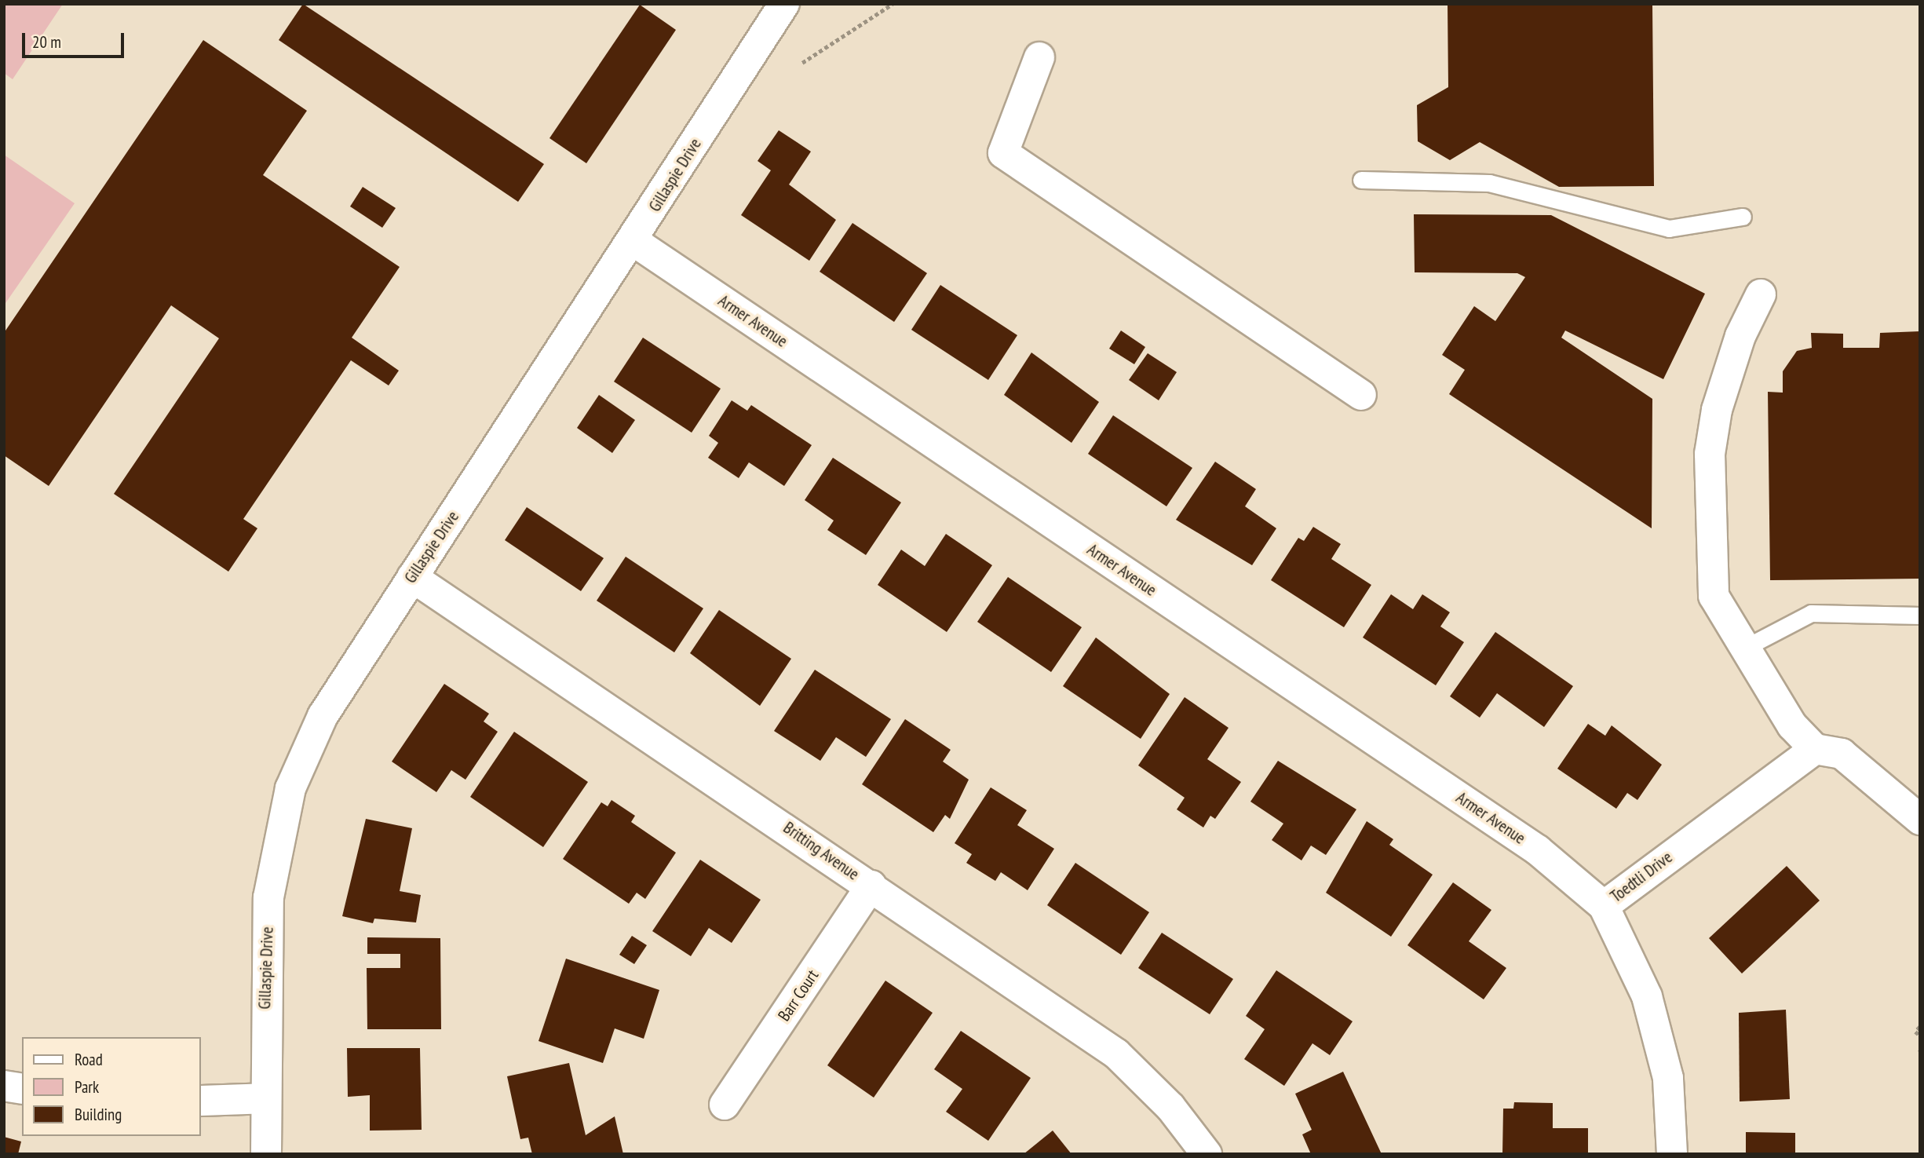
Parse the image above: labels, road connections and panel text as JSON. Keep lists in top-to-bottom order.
{
  "streets": {
    "street": [
      "Gillaspie Drive",
      "Armer Avenue",
      "Britting Avenue",
      "Toedtli Drive",
      "Barr Court"
    ]
  },
  "crossings": [
    ["Gillaspie Drive", "Armer Avenue"],
    ["Gillaspie Drive", "Britting Avenue"],
    ["Armer Avenue", "Toedtli Drive"],
    ["Britting Avenue", "Barr Court"]
  ],
  "legend": ["Road", "Park", "Building"],
  "scale_bar": "20 m"
}
